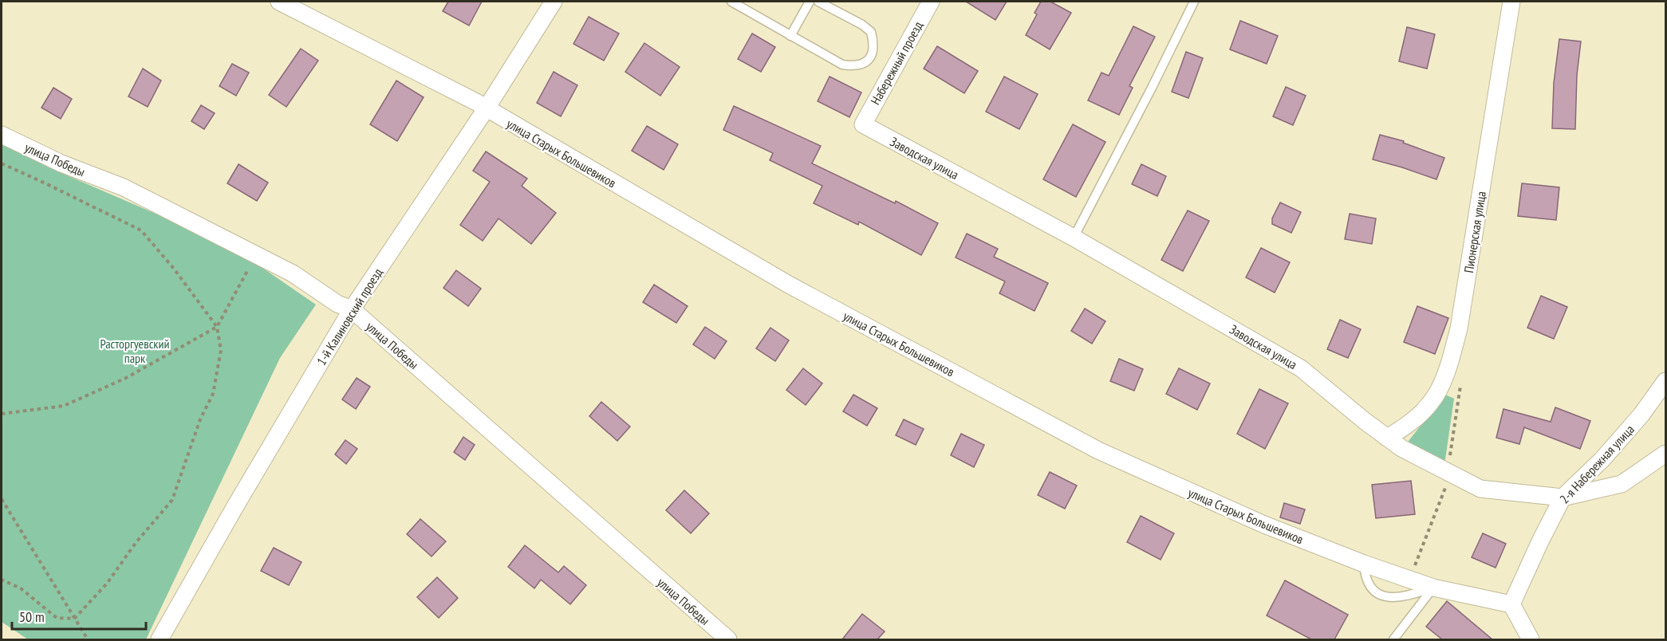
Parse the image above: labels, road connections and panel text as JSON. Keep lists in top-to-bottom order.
{
  "streets": {
    "street": [
      "Набережный проезд",
      "улица Старых Большевиков",
      "Заводская улица",
      "улица Победы",
      "Пионерская улица",
      "1-й Калиновский проезд",
      "2-я Набережная улица"
    ]
  },
  "crossings": [
    ["Набережный проезд", "Заводская улица"],
    ["улица Старых Большевиков", "1-й Калиновский проезд"],
    ["улица Старых Большевиков", "2-я Набережная улица"],
    ["Заводская улица", "Пионерская улица"],
    ["Заводская улица", "2-я Набережная улица"],
    ["улица Победы", "1-й Калиновский проезд"]
  ],
  "parks": ["Расторгуевский парк"],
  "scale_bar": "50 m"
}
